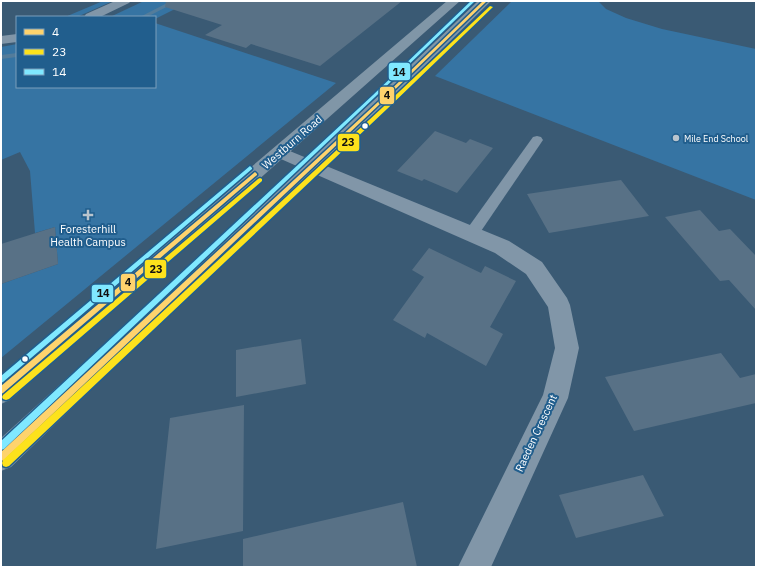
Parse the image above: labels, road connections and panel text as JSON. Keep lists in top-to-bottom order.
{
  "streets": {
    "main road": ["Westburn Road"],
    "street": ["Raeden Crescent"]
  },
  "crossings": [
    ["Westburn Road", "Raeden Crescent"]
  ],
  "places": {
    "other": ["Mile End School"],
    "health": ["Foresterhill Health Campus"]
  },
  "lines": ["transit line 4", "transit line 14", "transit line 23"],
  "legend": ["4", "23", "14"]
}
